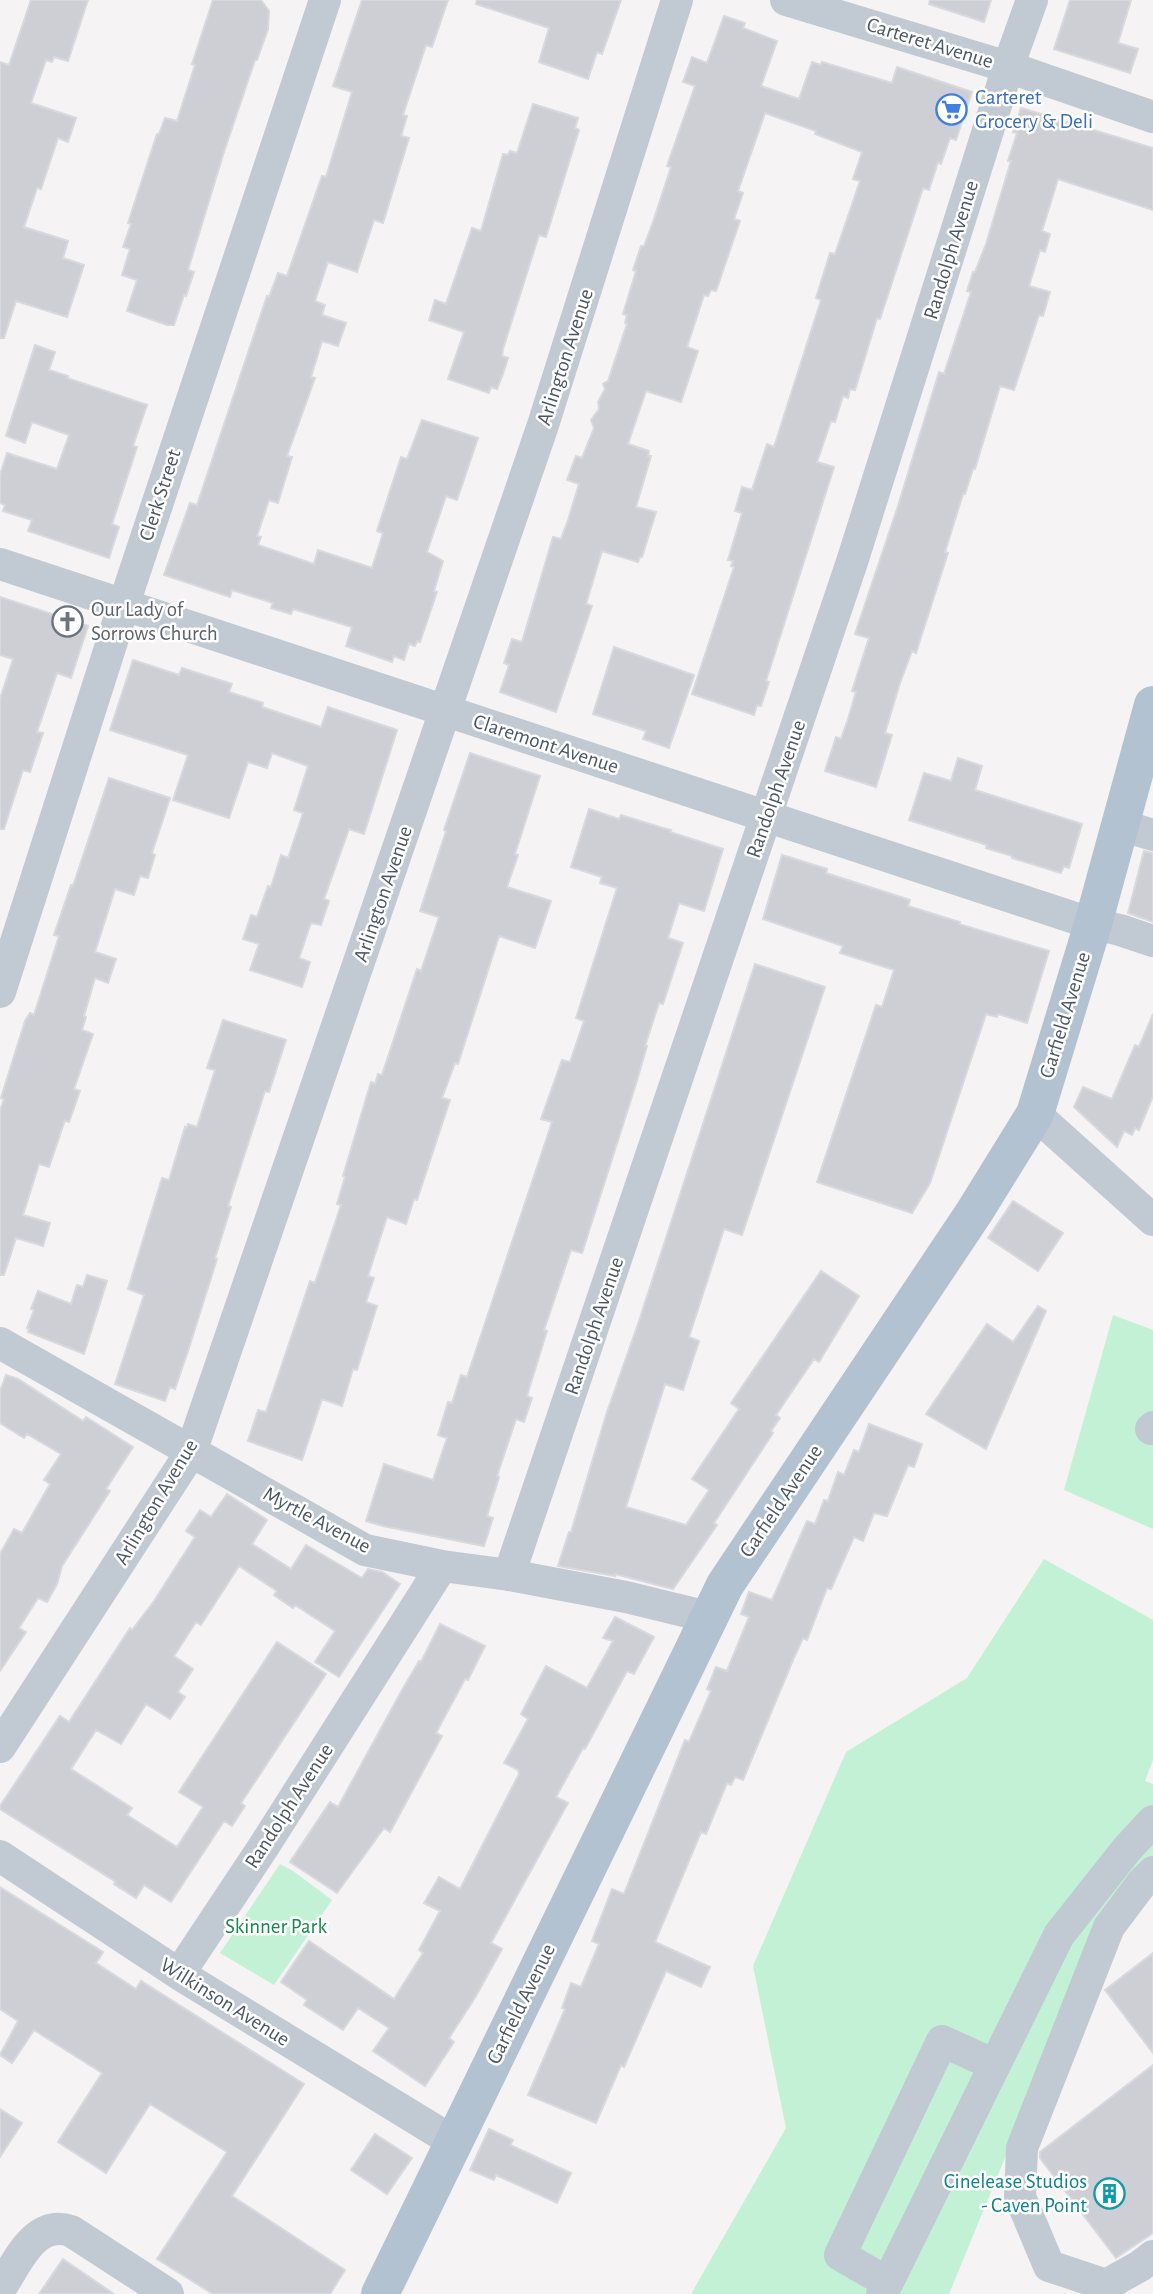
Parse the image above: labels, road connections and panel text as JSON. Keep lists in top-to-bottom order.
{
  "streets": {
    "main road": ["Garfield Avenue"],
    "street": [
      "Carteret Avenue",
      "Randolph Avenue",
      "Arlington Avenue",
      "Clerk Street",
      "Claremont Avenue",
      "Myrtle Avenue",
      "Wilkinson Avenue"
    ]
  },
  "crossings": [
    ["Carteret Avenue", "Randolph Avenue"],
    ["Randolph Avenue", "Claremont Avenue"],
    ["Randolph Avenue", "Myrtle Avenue"],
    ["Randolph Avenue", "Wilkinson Avenue"],
    ["Arlington Avenue", "Claremont Avenue"],
    ["Arlington Avenue", "Myrtle Avenue"],
    ["Clerk Street", "Claremont Avenue"],
    ["Claremont Avenue", "Garfield Avenue"],
    ["Garfield Avenue", "Myrtle Avenue"],
    ["Garfield Avenue", "Wilkinson Avenue"]
  ],
  "parks": ["Skinner Park"],
  "places": {
    "supermarket": ["Carteret Grocery & Deli"],
    "church": ["Our Lady of Sorrows Church"],
    "building": ["Cinelease Studios - Caven Point"]
  }
}
